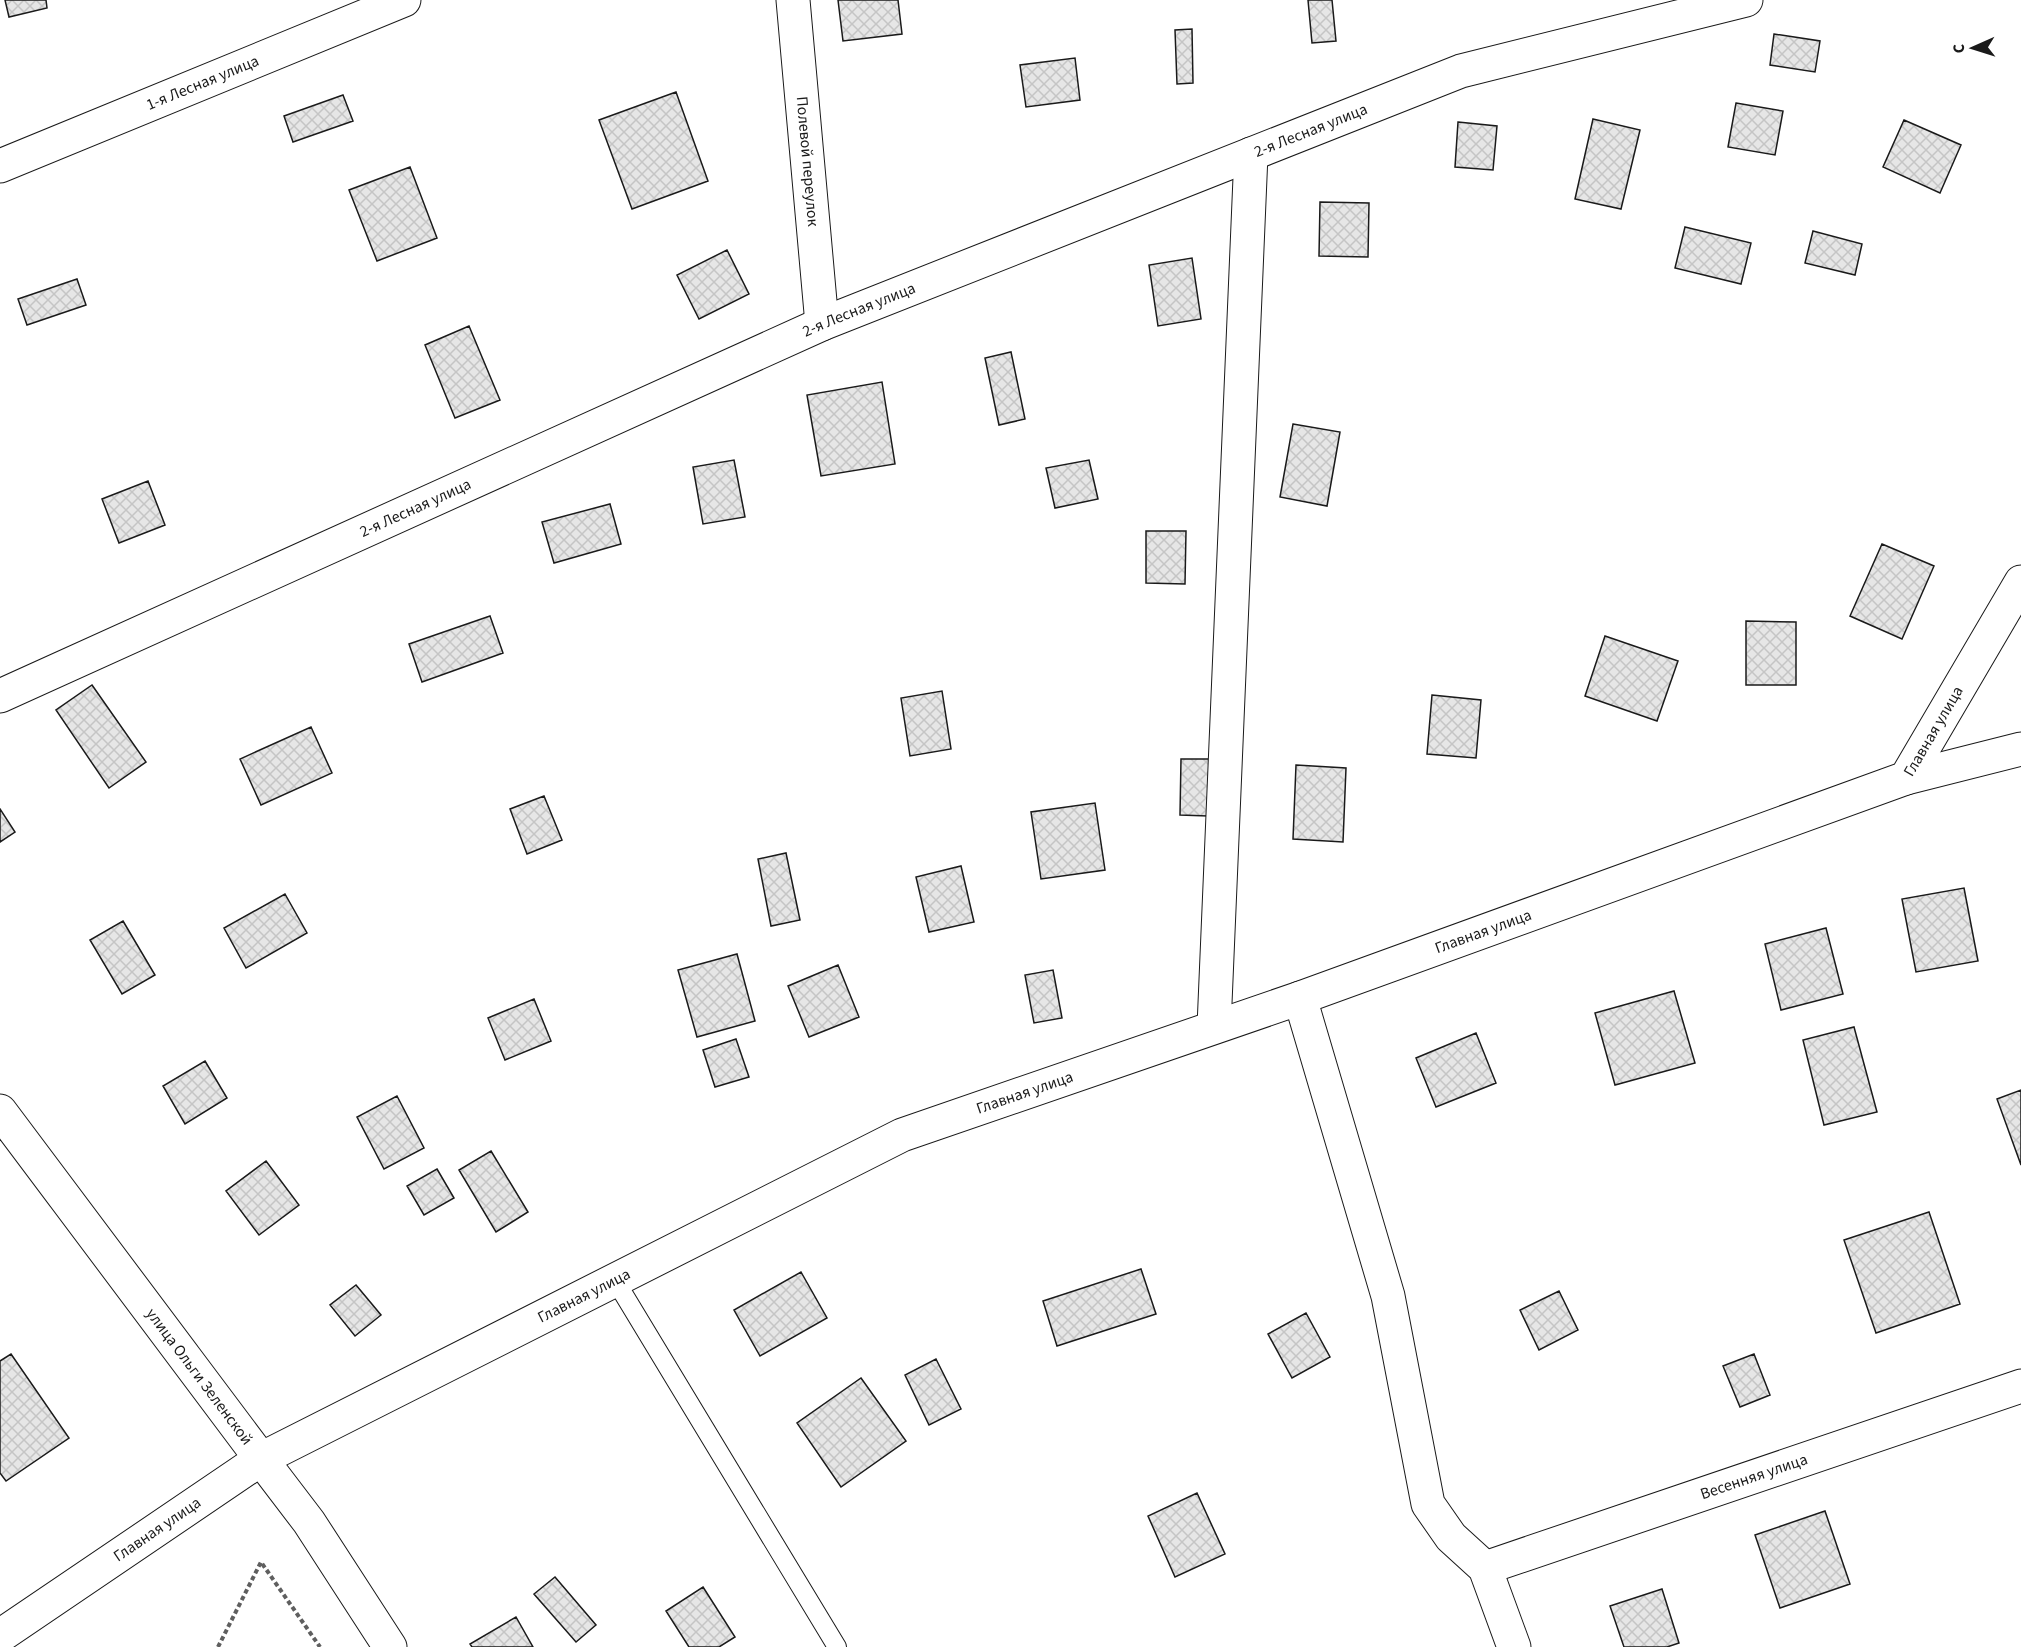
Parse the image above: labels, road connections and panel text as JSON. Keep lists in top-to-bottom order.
{
  "streets": {
    "street": [
      "1-я Лесная улица",
      "2-я Лесная улица",
      "Полевой переулок",
      "Главная улица",
      "улица Ольги Зеленской",
      "Весенняя улица"
    ]
  },
  "crossings": [
    ["2-я Лесная улица", "Полевой переулок"],
    ["Главная улица", "улица Ольги Зеленской"]
  ],
  "north": "left"
}
